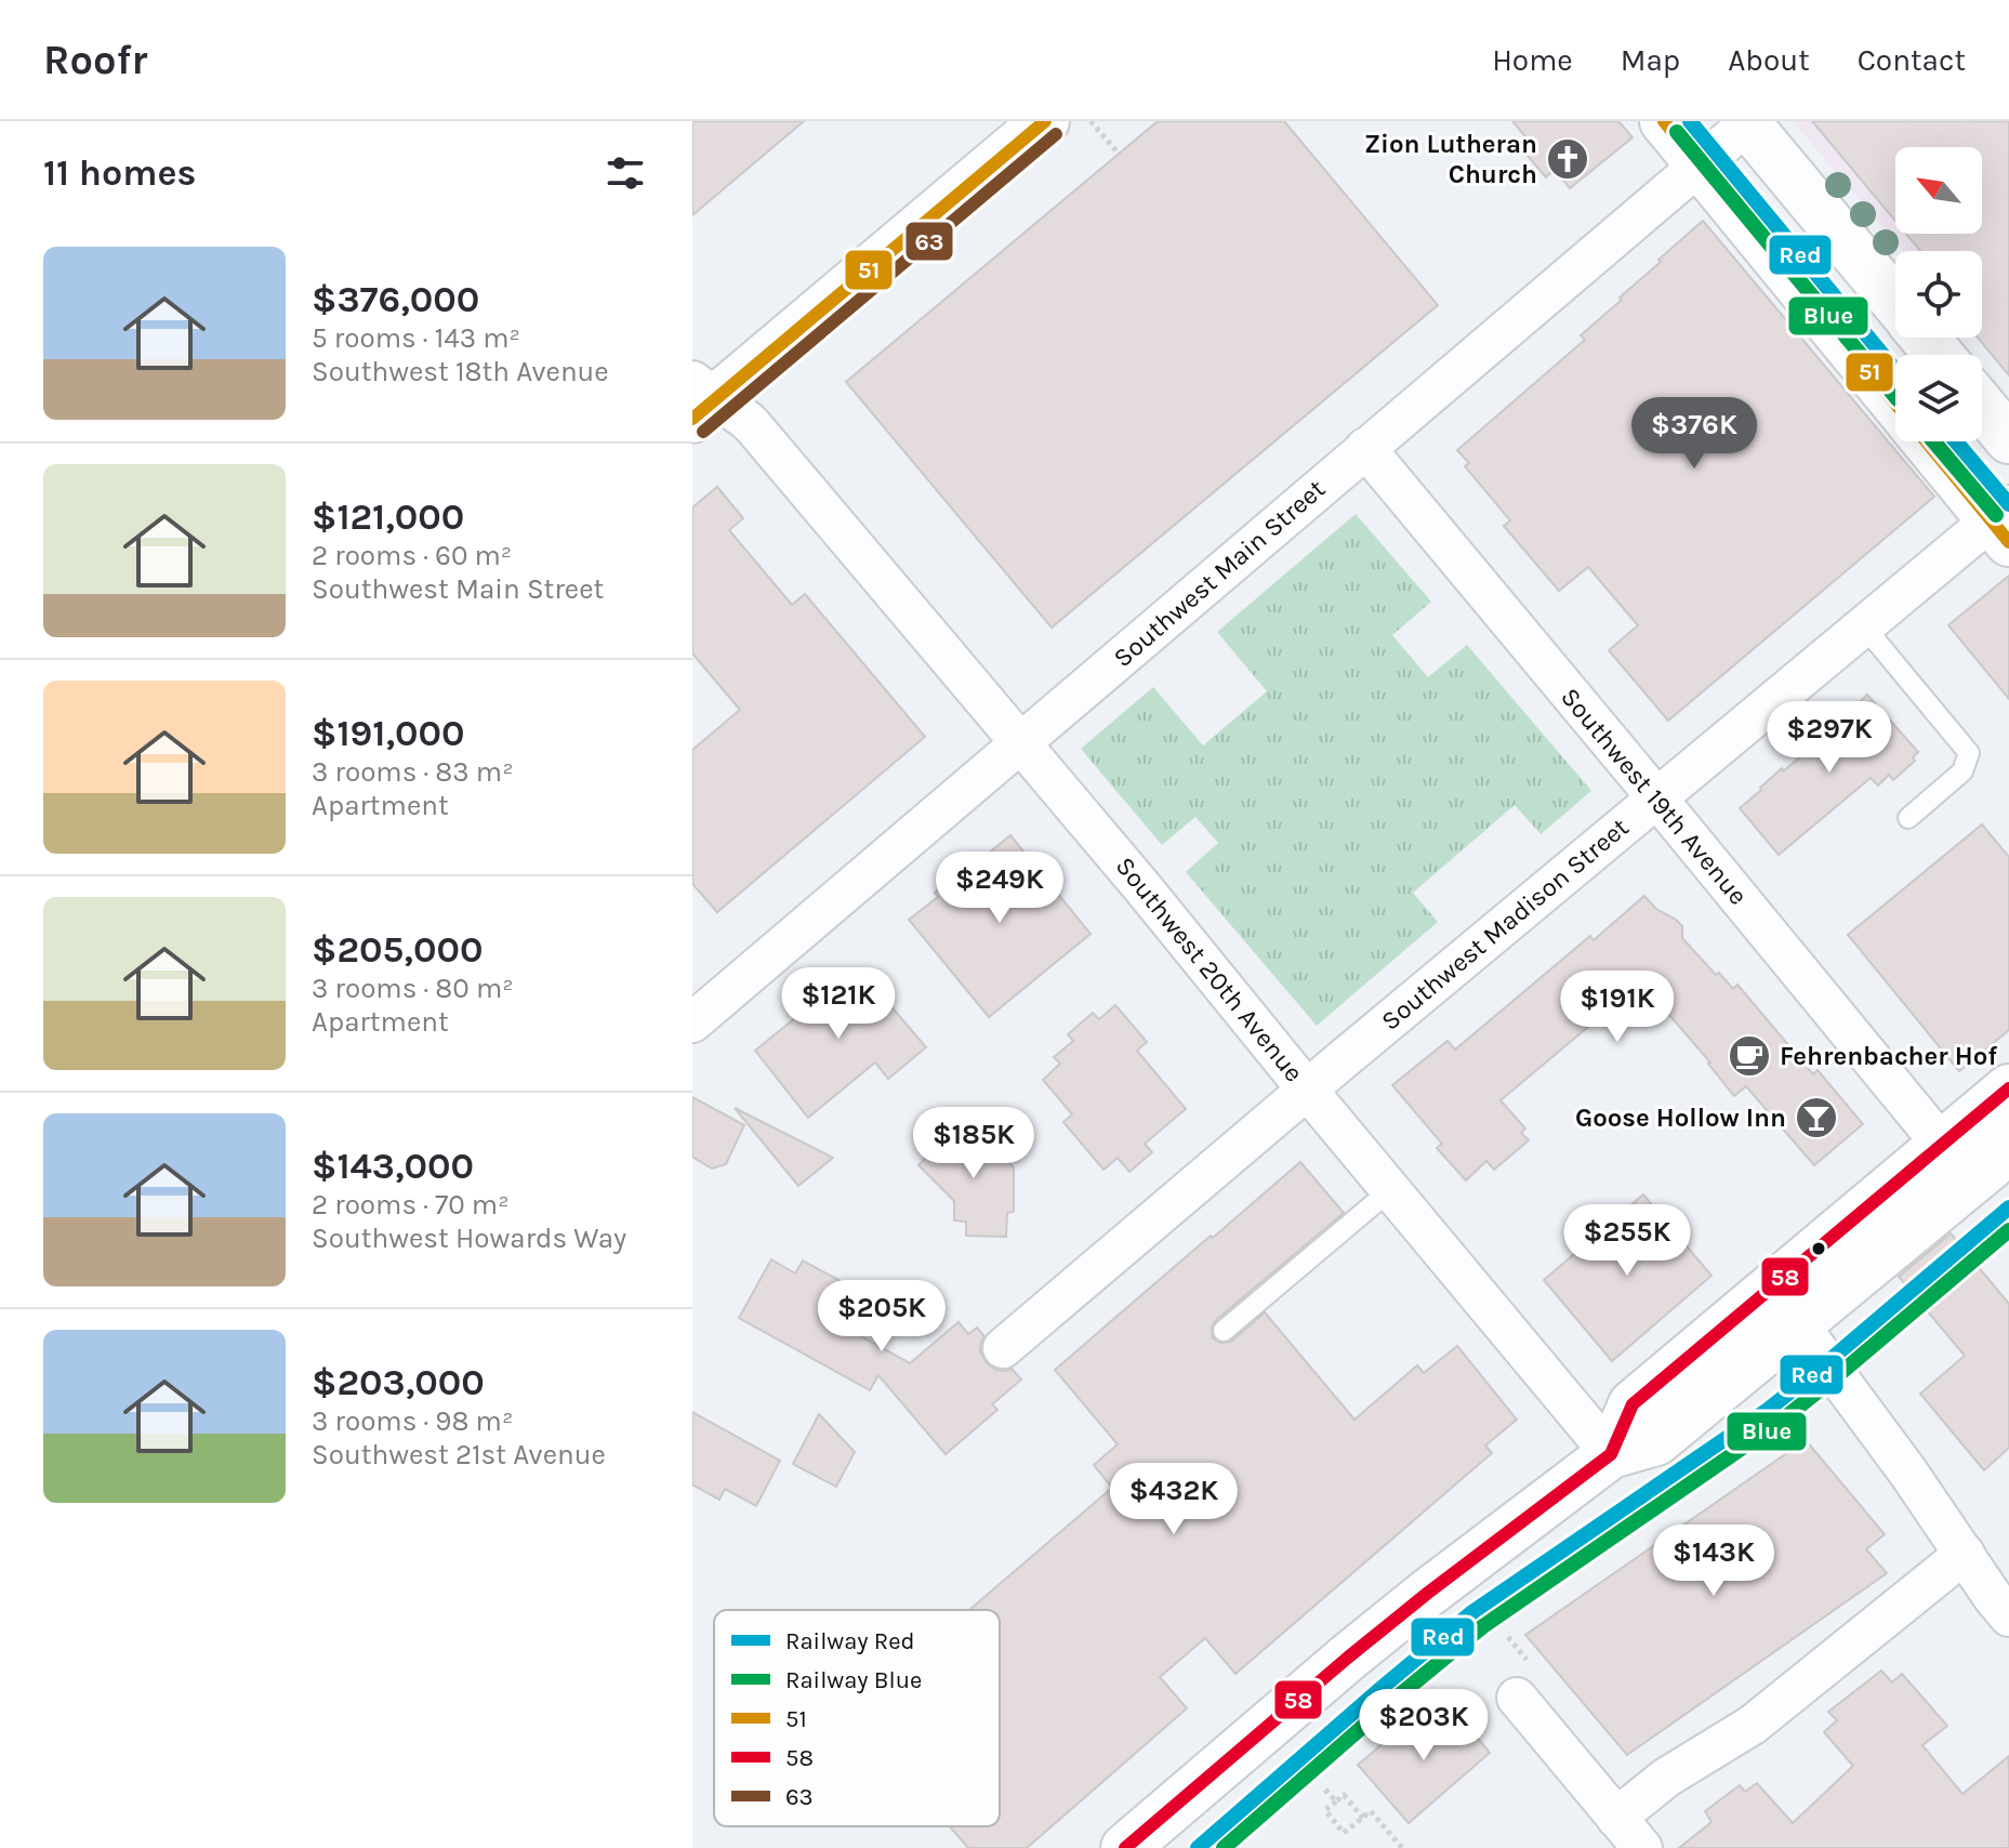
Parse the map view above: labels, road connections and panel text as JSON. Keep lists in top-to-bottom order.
{
  "streets": {
    "street": [
      "Southwest Main Street",
      "Southwest 19th Avenue",
      "Southwest Madison Street",
      "Southwest 20th Avenue"
    ]
  },
  "crossings": [
    ["Southwest Main Street", "Southwest 19th Avenue"],
    ["Southwest Main Street", "Southwest 20th Avenue"],
    ["Southwest 19th Avenue", "Southwest Madison Street"],
    ["Southwest Madison Street", "Southwest 20th Avenue"]
  ],
  "places": {
    "church": ["Zion Lutheran Church"],
    "cafe": ["Fehrenbacher Hof"],
    "bar": ["Goose Hollow Inn"]
  },
  "lines": [
    "rail line Red",
    "transit line 51",
    "rail line Blue",
    "transit line 63",
    "transit line 58"
  ],
  "legend": [
    "Railway Red",
    "Railway Blue",
    "51",
    "58",
    "63"
  ],
  "north": "top left",
  "page": {
    "header": "Roofr",
    "nav": [
      "Home",
      "Map",
      "About",
      "Contact"
    ],
    "heading": "11 homes",
    "list": [
      {
        "name": "$376,000",
        "note": "5 rooms · 143 m² · Southwest 18th Avenue"
      },
      {
        "name": "$121,000",
        "note": "2 rooms · 60 m² · Southwest Main Street"
      },
      {
        "name": "$191,000",
        "note": "3 rooms · 83 m² · Apartment"
      },
      {
        "name": "$205,000",
        "note": "3 rooms · 80 m² · Apartment"
      },
      {
        "name": "$143,000",
        "note": "2 rooms · 70 m² · Southwest Howards Way"
      },
      {
        "name": "$203,000",
        "note": "3 rooms · 98 m² · Southwest 21st Avenue"
      }
    ],
    "price": [
      "$376K",
      "$297K",
      "$249K",
      "$121K",
      "$191K",
      "$185K",
      "$255K",
      "$205K",
      "$432K",
      "$143K",
      "$203K"
    ]
  }
}
